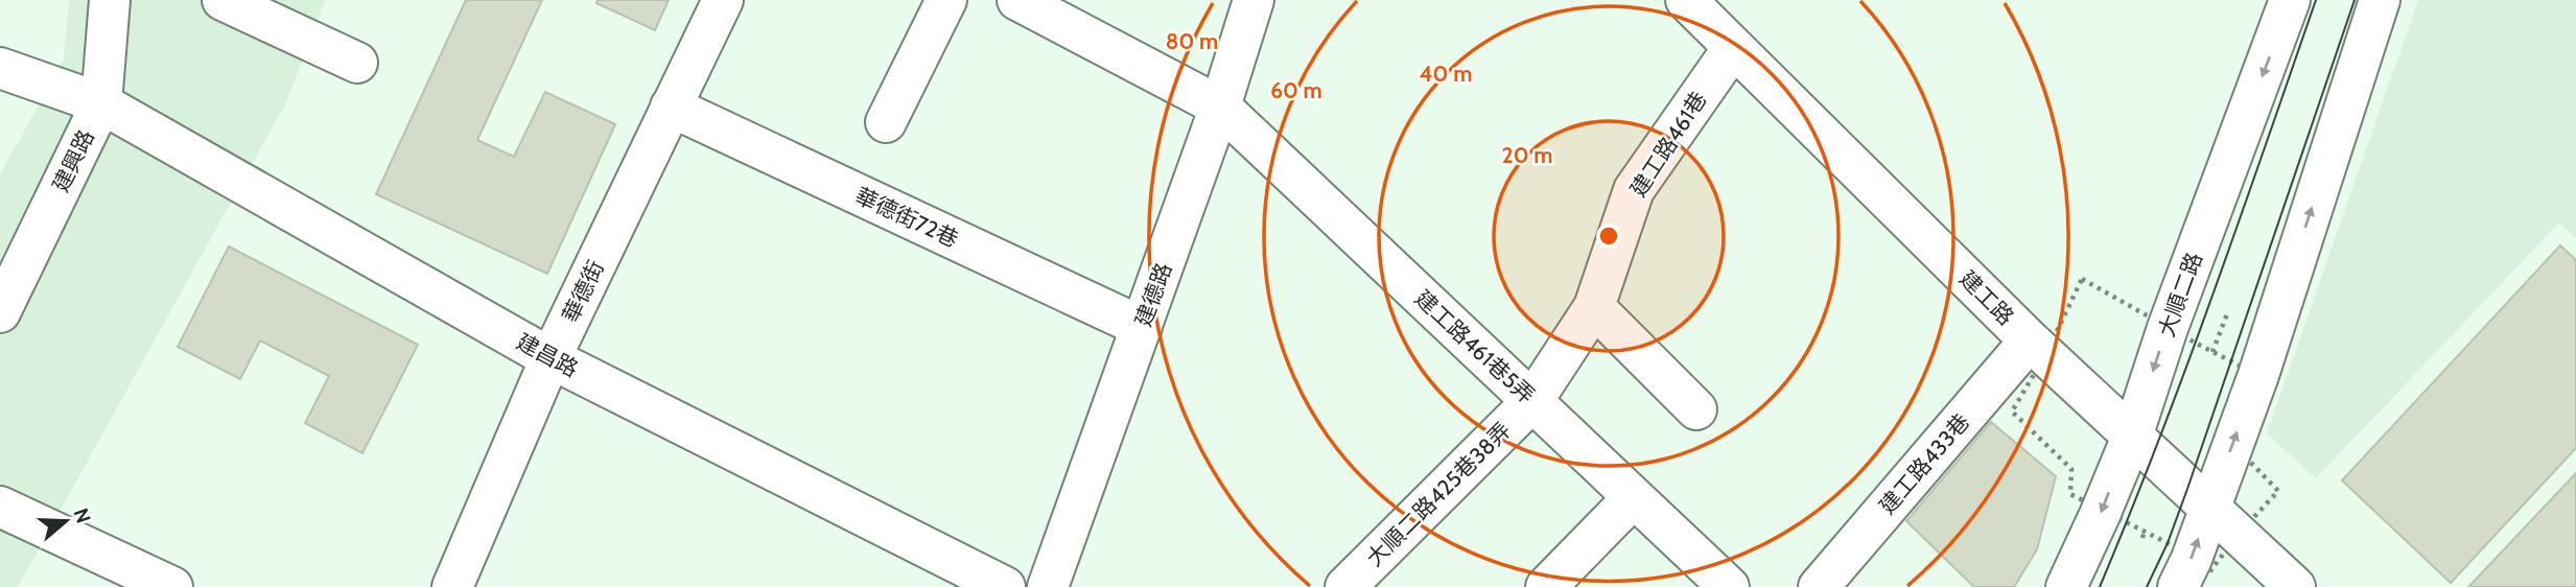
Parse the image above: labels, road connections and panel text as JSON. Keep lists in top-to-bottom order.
{
  "streets": {
    "street": [
      "建工路461巷",
      "建興路",
      "華德街72巷",
      "華德街",
      "建德路",
      "大順二路",
      "建工路",
      "建工路461巷5弄",
      "建昌路",
      "建工路433巷",
      "大順二路425巷38弄"
    ]
  },
  "crossings": [
    ["建工路461巷", "建工路"],
    ["建工路461巷", "建工路461巷5弄"],
    ["建工路461巷", "大順二路425巷38弄"],
    ["建興路", "建昌路"],
    ["華德街72巷", "華德街"],
    ["華德街72巷", "建德路"],
    ["華德街", "建昌路"],
    ["建德路", "建工路461巷5弄"],
    ["大順二路", "建工路"],
    ["建工路", "建工路433巷"],
    ["建工路461巷5弄", "大順二路425巷38弄"]
  ],
  "north": "right",
  "rings": [
    "80 m",
    "40 m",
    "60 m",
    "20 m"
  ]
}
